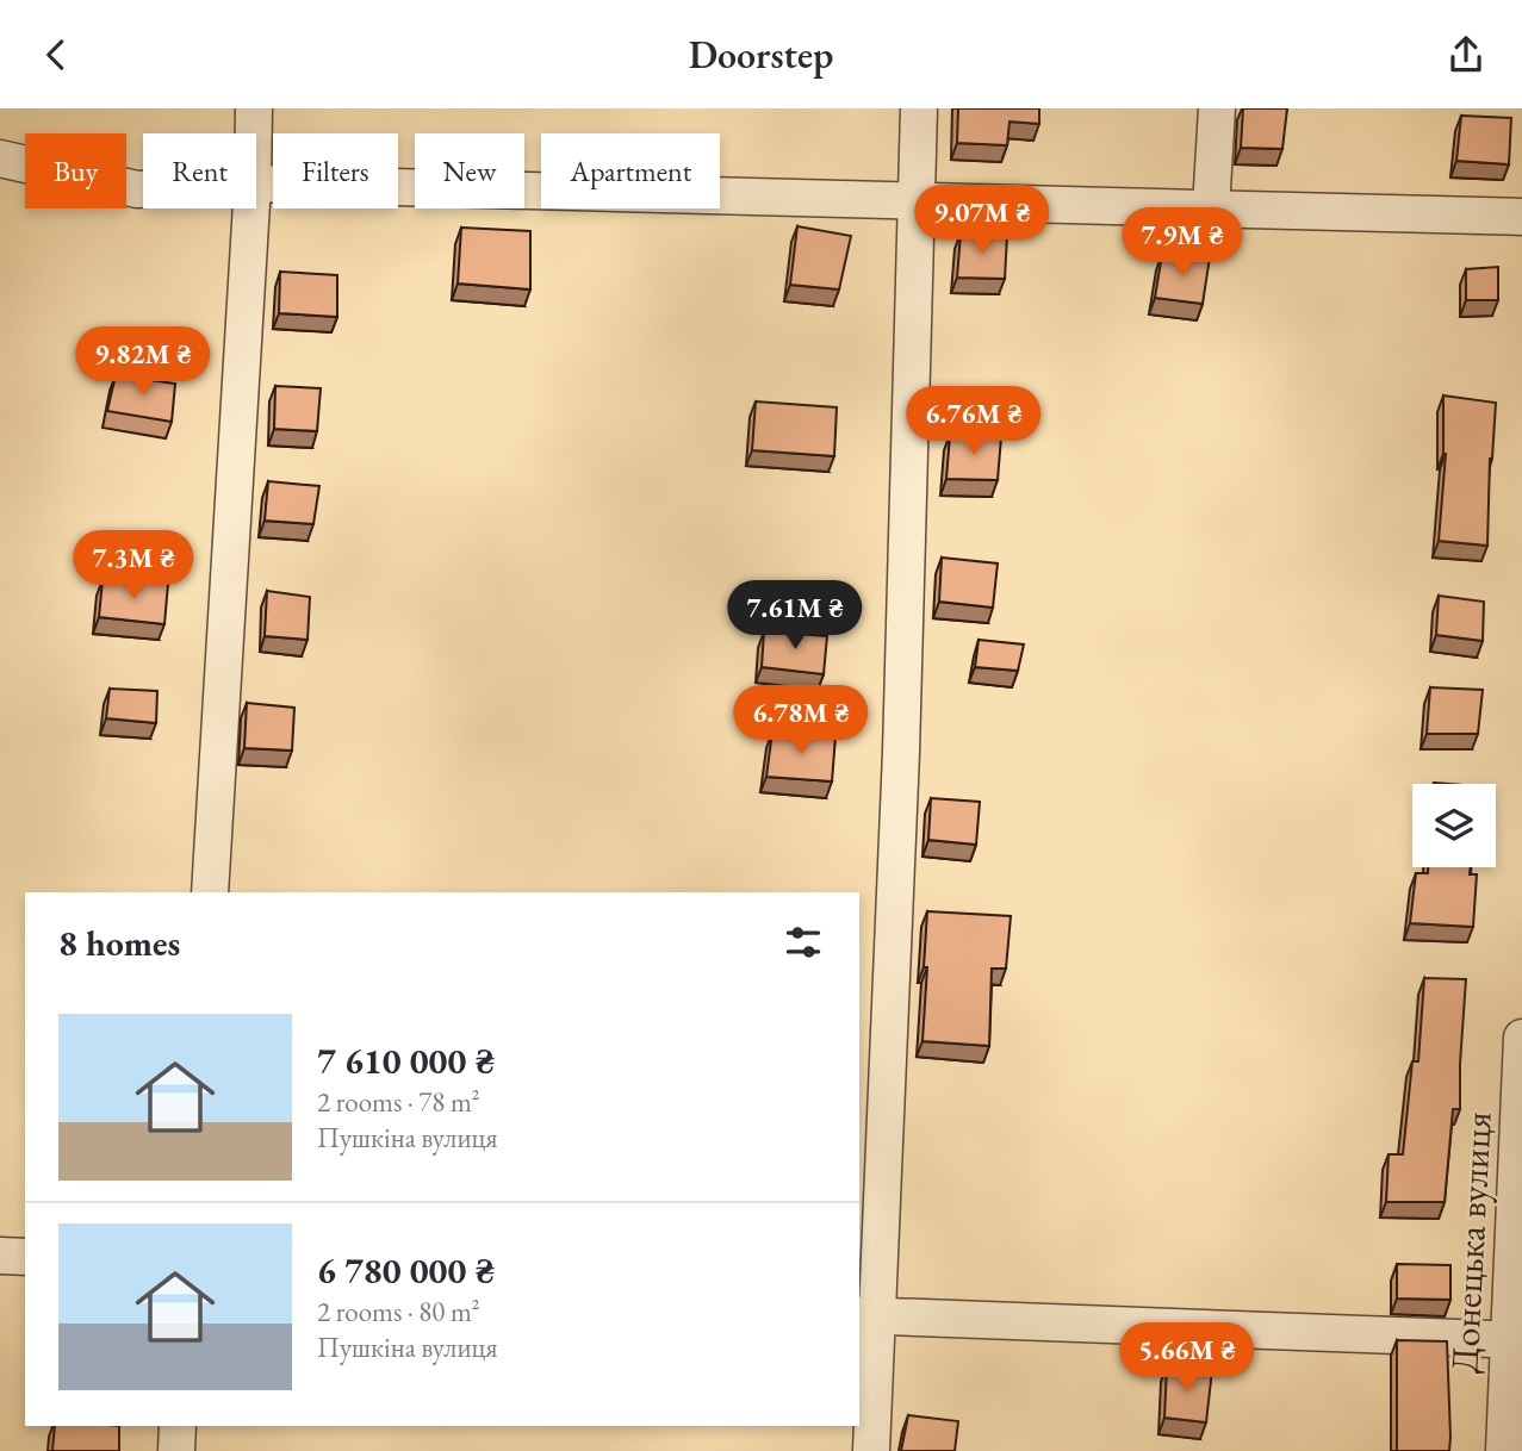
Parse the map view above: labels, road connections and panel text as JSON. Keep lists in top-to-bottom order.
{
  "streets": {
    "street": ["Донецька вулиця"]
  },
  "page": {
    "header": "Doorstep",
    "chip": [
      "Buy",
      "Rent",
      "Filters",
      "New",
      "Apartment"
    ],
    "price": [
      "9.07M ₴",
      "7.9M ₴",
      "9.82M ₴",
      "6.76M ₴",
      "7.3M ₴",
      "7.61M ₴",
      "6.78M ₴",
      "5.66M ₴"
    ],
    "heading": "8 homes",
    "list": [
      {
        "name": "7 610 000 ₴",
        "note": "2 rooms · 78 m² · Пушкіна вулиця"
      },
      {
        "name": "6 780 000 ₴",
        "note": "2 rooms · 80 m² · Пушкіна вулиця"
      }
    ]
  }
}
